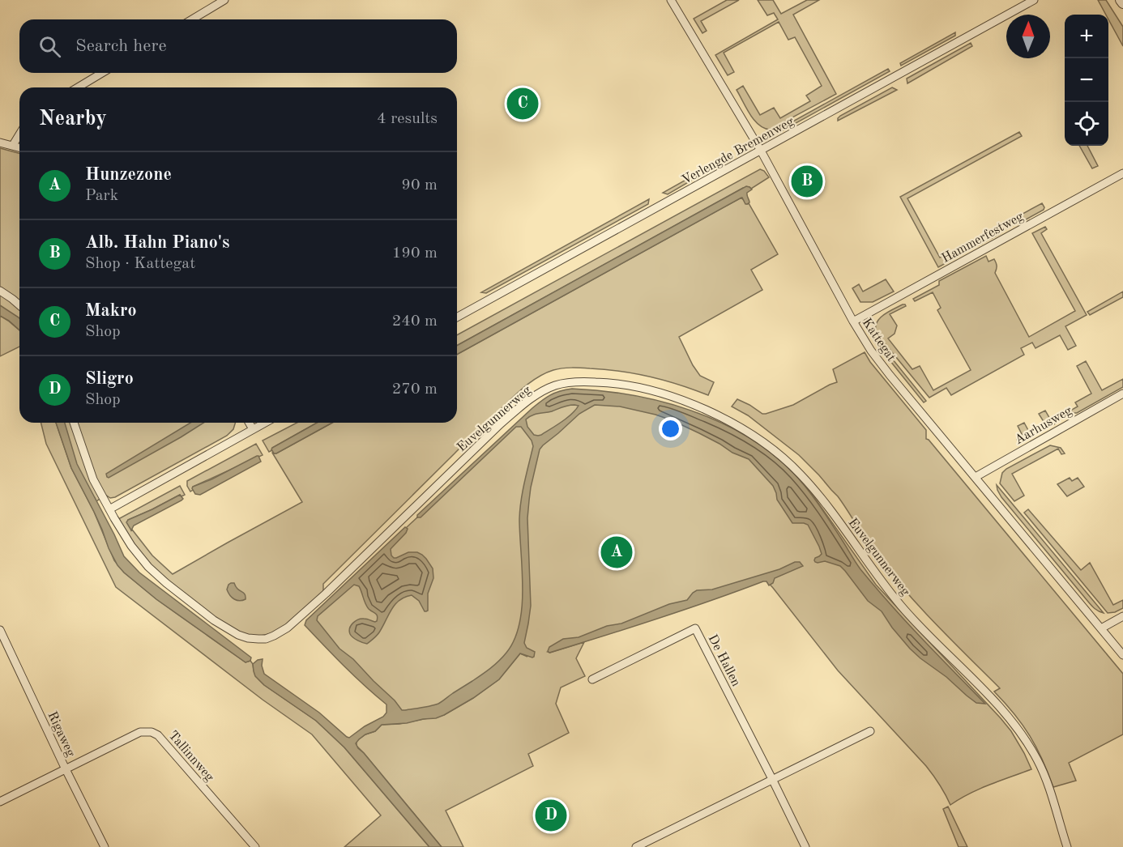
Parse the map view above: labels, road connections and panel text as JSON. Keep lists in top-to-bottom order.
{
  "streets": {
    "street": [
      "Verlengde Bremenweg",
      "Hammerfestweg",
      "Kattegat",
      "Euvelgunnerweg",
      "Aarhusweg",
      "De Hallen",
      "Rigaweg",
      "Tallinnweg"
    ]
  },
  "crossings": [
    ["Verlengde Bremenweg", "Kattegat"],
    ["Hammerfestweg", "Kattegat"],
    ["Kattegat", "Aarhusweg"],
    ["Rigaweg", "Tallinnweg"]
  ],
  "north": "top",
  "page": {
    "map_buttons": ["+", "−"],
    "search": "Search here",
    "pins": [
      "C",
      "B",
      "A",
      "D"
    ],
    "heading": ["Nearby", "4 results"],
    "list": [
      {
        "mark": "A",
        "name": "Hunzezone",
        "note": "Park",
        "value": "90 m"
      },
      {
        "mark": "B",
        "name": "Alb. Hahn Piano's",
        "note": "Shop · Kattegat",
        "value": "190 m"
      },
      {
        "mark": "C",
        "name": "Makro",
        "note": "Shop",
        "value": "240 m"
      },
      {
        "mark": "D",
        "name": "Sligro",
        "note": "Shop",
        "value": "270 m"
      }
    ]
  }
}
